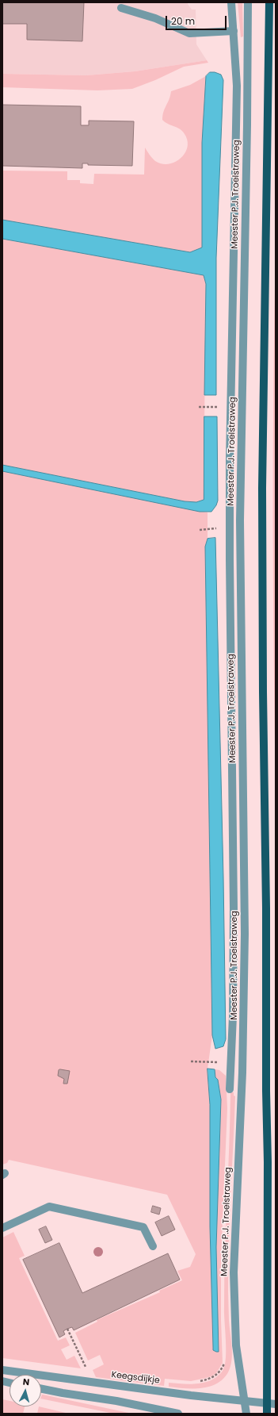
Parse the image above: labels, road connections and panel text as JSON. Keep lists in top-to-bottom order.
{
  "streets": {
    "street": ["Meester P.J. Troelstraweg", "Keegsdijkje"]
  },
  "crossings": [
    ["Meester P.J. Troelstraweg", "Keegsdijkje"]
  ],
  "scale_bar": "20 m",
  "north": "top"
}
